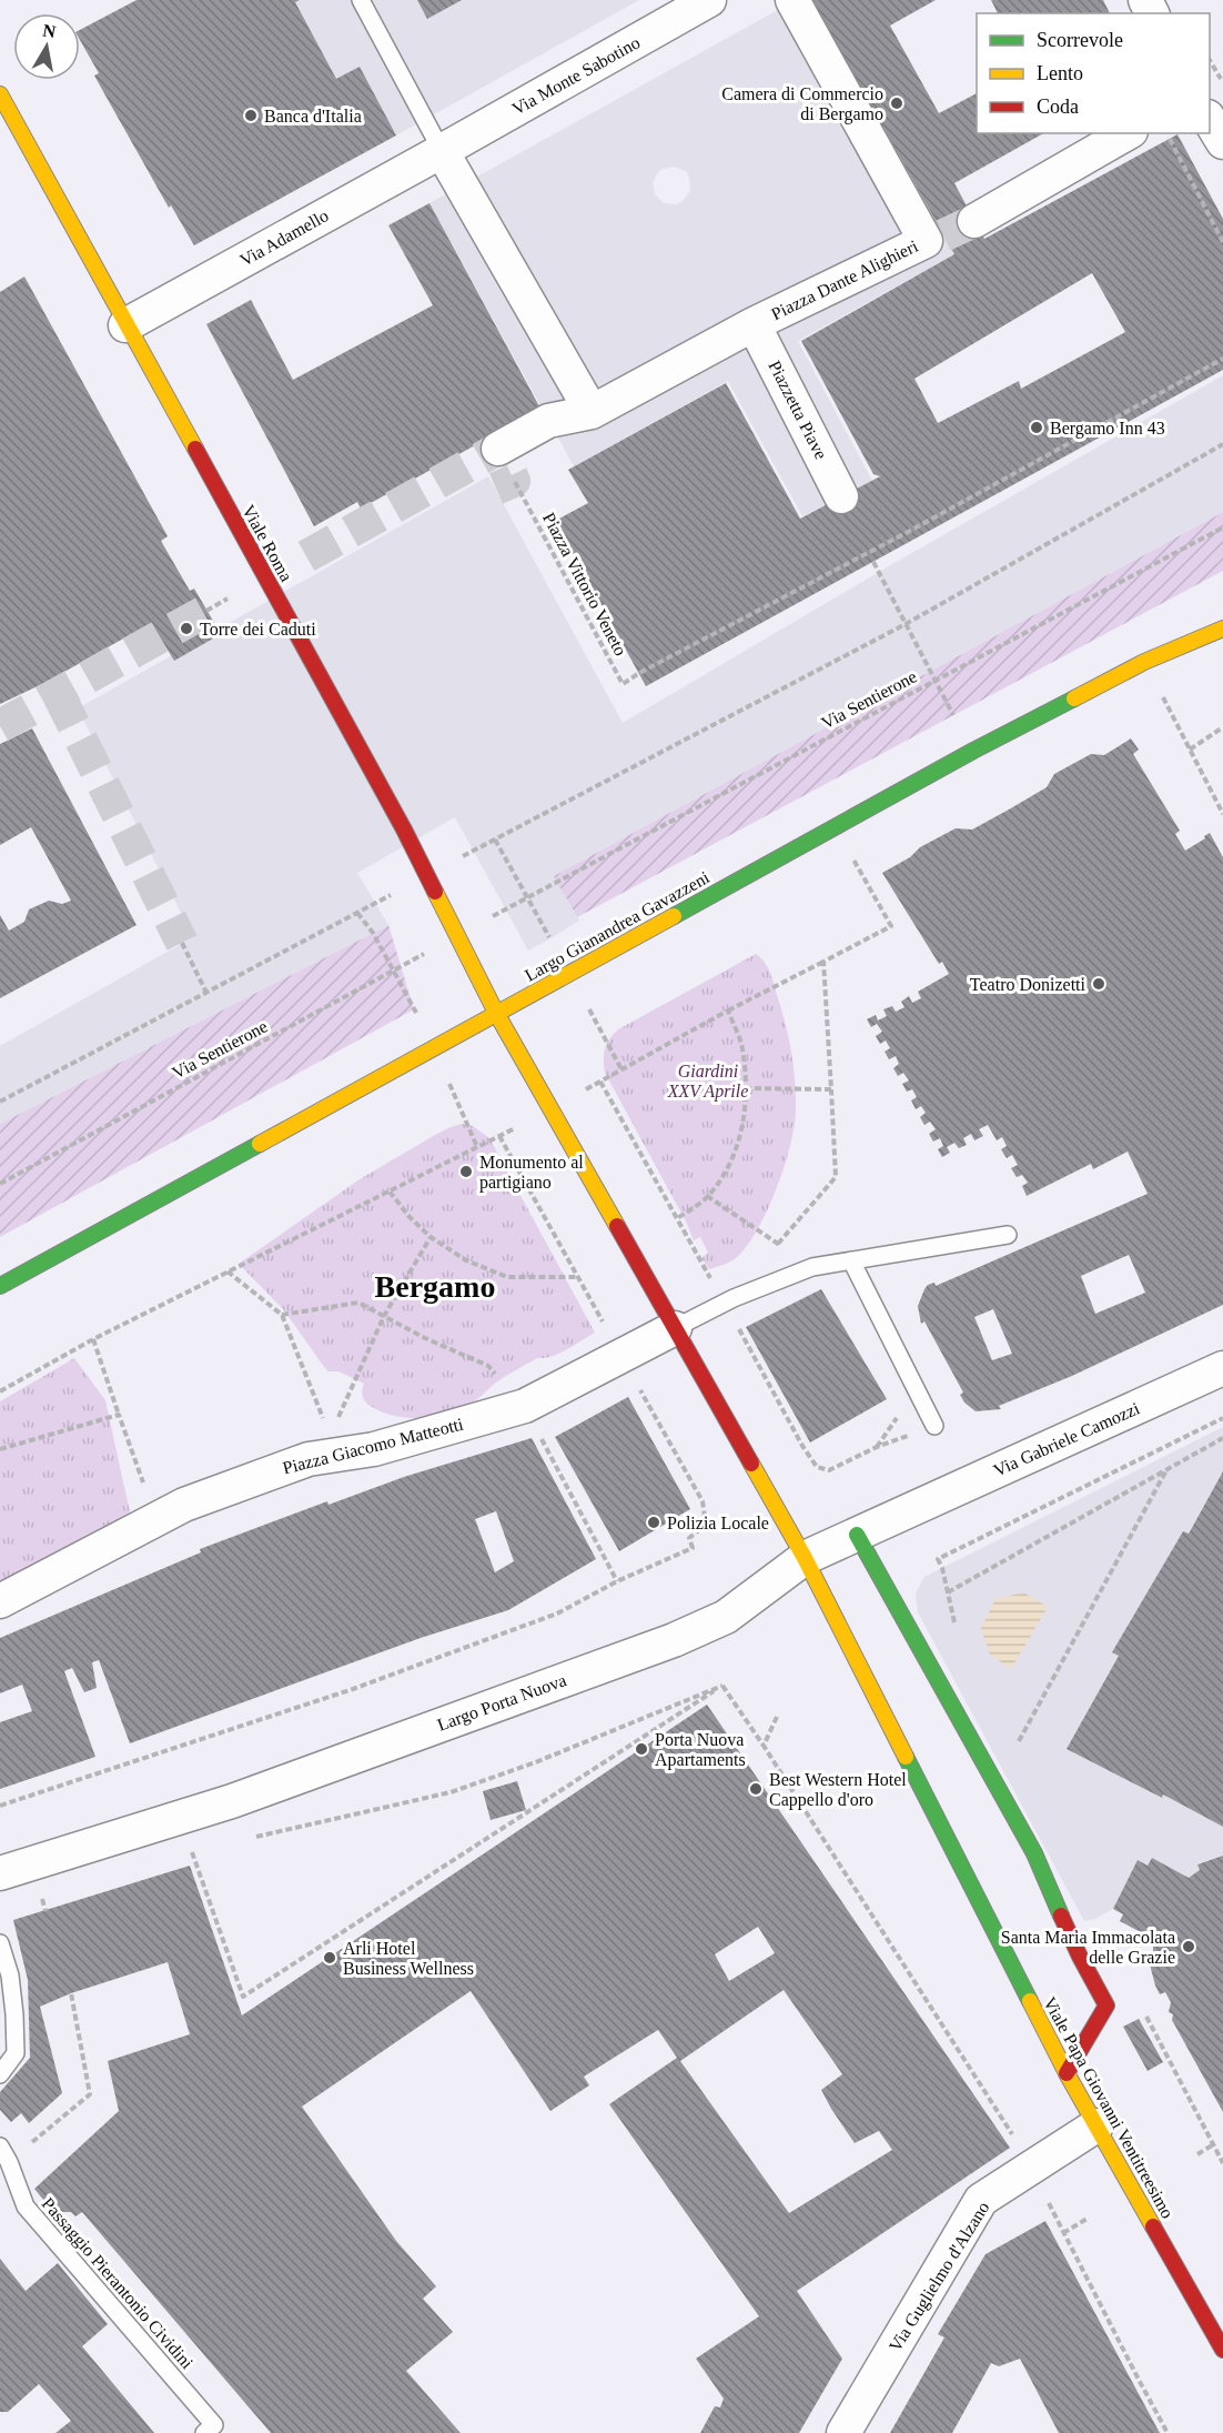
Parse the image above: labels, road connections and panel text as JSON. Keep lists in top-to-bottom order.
{
  "streets": {
    "street": [
      "Via Monte Sabotino",
      "Via Adamello",
      "Piazza Dante Alighieri",
      "Piazzetta Piave",
      "Viale Roma",
      "Largo Gianandrea Gavazzeni",
      "Via Gabriele Camozzi",
      "Piazza Giacomo Matteotti",
      "Largo Porta Nuova",
      "Viale Papa Giovanni Ventitreesimo",
      "Via Guglielmo d'Alzano"
    ],
    "lane": ["Passaggio Pierantonio Cividini"],
    "path": ["Piazza Vittorio Veneto", "Via Sentierone"]
  },
  "crossings": [
    ["Via Monte Sabotino", "Via Adamello"],
    ["Via Adamello", "Viale Roma"],
    ["Piazza Dante Alighieri", "Piazzetta Piave"],
    ["Viale Roma", "Largo Gianandrea Gavazzeni"],
    ["Via Gabriele Camozzi", "Largo Porta Nuova"],
    ["Largo Porta Nuova", "Viale Papa Giovanni Ventitreesimo"],
    ["Viale Papa Giovanni Ventitreesimo", "Via Guglielmo d'Alzano"]
  ],
  "districts": ["Bergamo"],
  "parks": ["Giardini XXV Aprile"],
  "places": [
    "Camera di Commercio di Bergamo",
    "Banca d'Italia",
    "Bergamo Inn 43",
    "Torre dei Caduti",
    "Teatro Donizetti",
    "Monumento al partigiano",
    "Polizia Locale",
    "Porta Nuova Apartaments",
    "Best Western Hotel Cappello d'oro",
    "Santa Maria Immacolata delle Grazie",
    "Arli Hotel Business Wellness"
  ],
  "legend": ["Scorrevole", "Lento", "Coda"],
  "north": "top"
}
